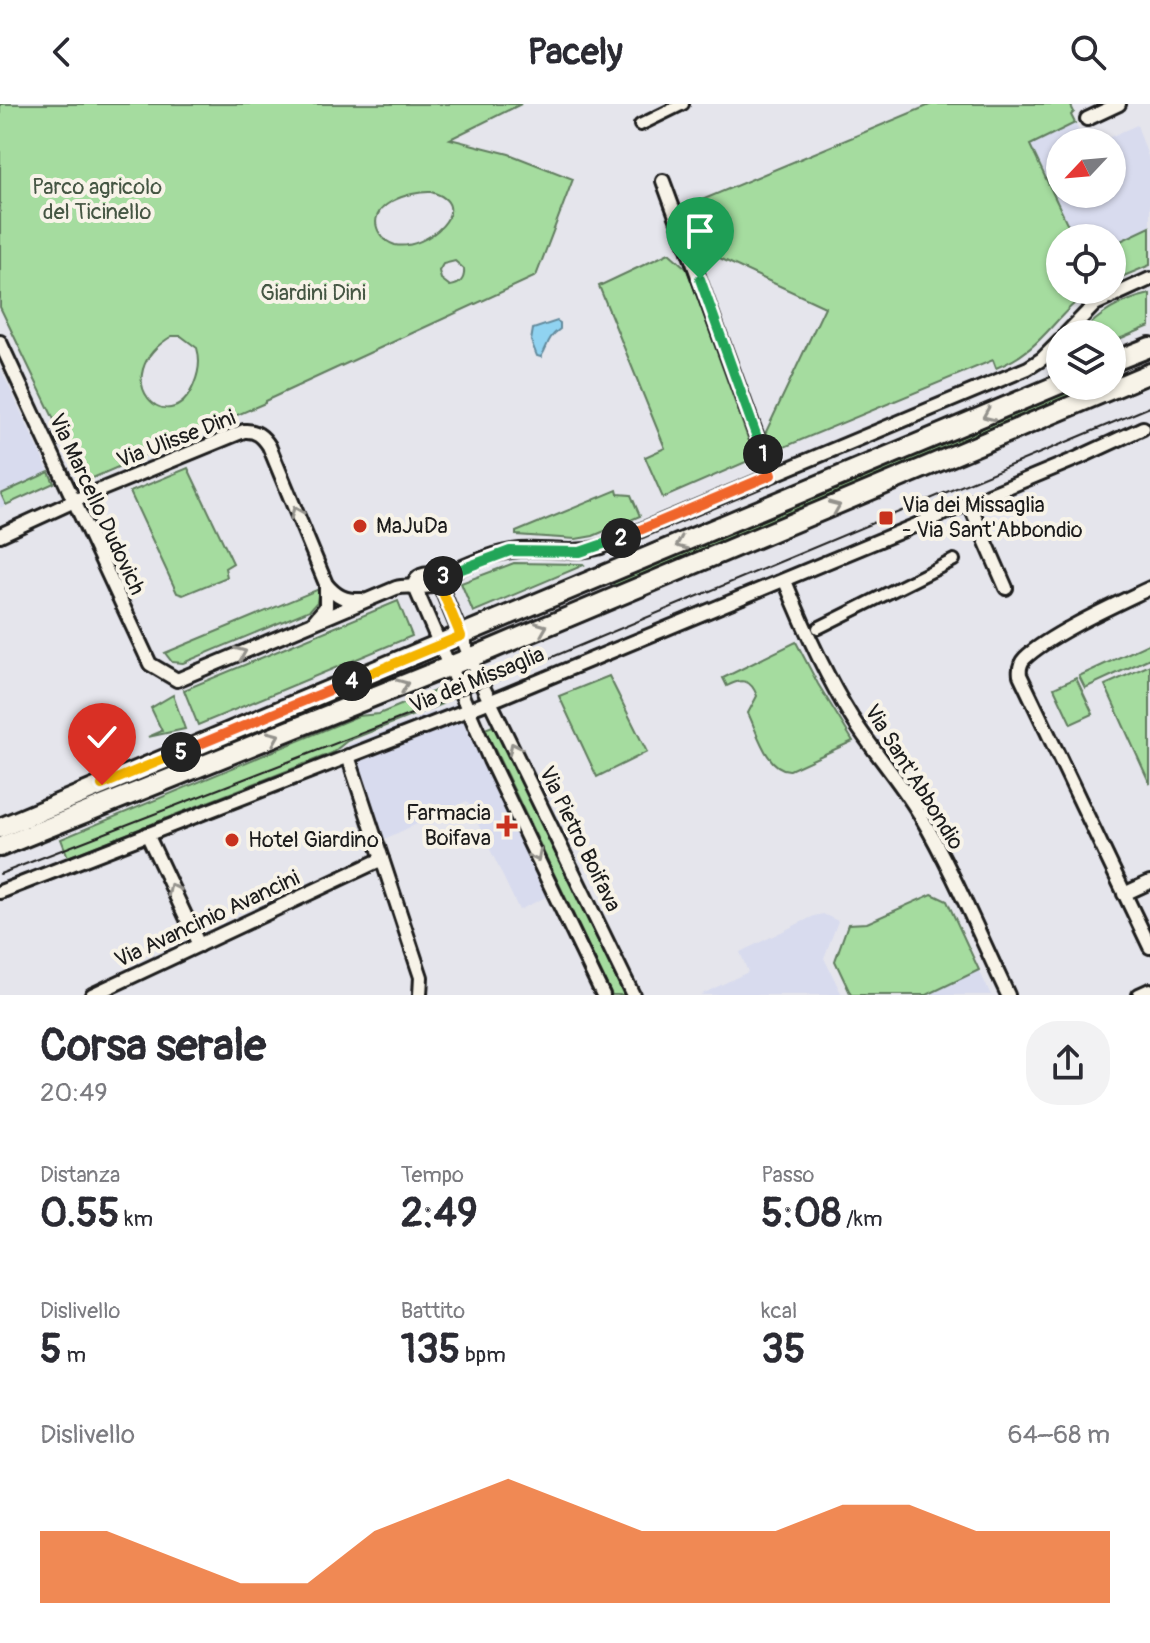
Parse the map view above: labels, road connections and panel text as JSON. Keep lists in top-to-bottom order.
{
  "streets": {
    "main road": ["Via dei Missaglia"],
    "street": [
      "Via Ulisse Dini",
      "Via Marcello Dudovich",
      "Via Sant'Abbondio",
      "Via Pietro Boifava",
      "Via Avancinio Avancini"
    ]
  },
  "crossings": [
    ["Via Ulisse Dini", "Via Marcello Dudovich"],
    ["Via dei Missaglia", "Via Sant'Abbondio"],
    ["Via dei Missaglia", "Via Pietro Boifava"]
  ],
  "parks": ["Parco agricolo del Ticinello", "Giardini Dini"],
  "places": {
    "transit": ["Via dei Missaglia - Via Sant'Abbondio"],
    "other": ["MaJuDa", "Hotel Giardino"],
    "health": ["Farmacia Boifava"]
  },
  "north": "bottom left",
  "page": {
    "header": "Pacely",
    "pins": [
      "1",
      "2",
      "3",
      "4",
      "5"
    ],
    "heading": ["Corsa serale", "20:49"],
    "stats": [
      ["Distanza", "0.55 km"],
      ["Tempo", "2:49"],
      ["Passo", "5:08 /km"],
      ["Dislivello", "5 m"],
      ["Battito", "135 bpm"],
      ["kcal", "35"]
    ],
    "chart": ["Dislivello", "64–68 m"]
  }
}
